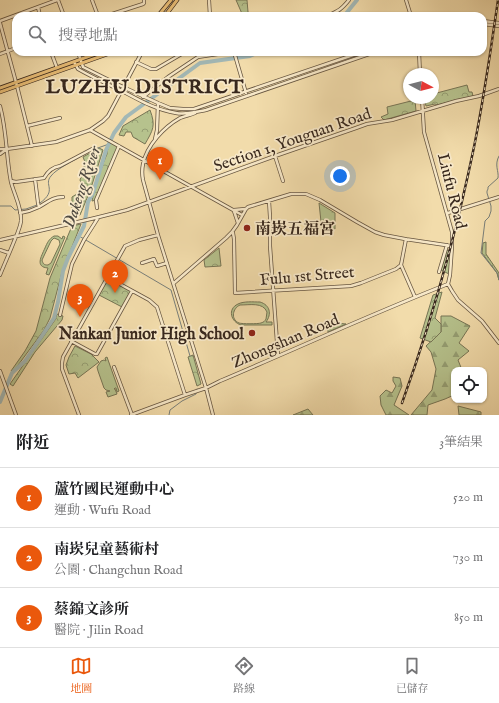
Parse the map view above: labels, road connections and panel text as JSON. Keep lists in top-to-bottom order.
{
  "streets": {
    "street": [
      "Section 1, Youguan Road",
      "Liufu Road",
      "Fulu 1st Street",
      "Zhongshan Road"
    ]
  },
  "crossings": [
    ["Section 1, Youguan Road", "Liufu Road"],
    ["Liufu Road", "Zhongshan Road"]
  ],
  "districts": ["LUZHU DISTRICT"],
  "water": ["Dakeng River"],
  "places": ["南崁五福宮", "Nankan Junior High School"],
  "north": "right",
  "page": {
    "search": "搜尋地點",
    "pins": ["1", "2", "3"],
    "heading": ["附近", "3筆結果"],
    "list": [
      {
        "mark": "1",
        "name": "蘆竹國民運動中心",
        "note": "運動 · Wufu Road",
        "value": "520 m"
      },
      {
        "mark": "2",
        "name": "南崁兒童藝術村",
        "note": "公園 · Changchun Road",
        "value": "730 m"
      },
      {
        "mark": "3",
        "name": "蔡錦文診所",
        "note": "醫院 · Jilin Road",
        "value": "850 m"
      }
    ],
    "nav": ["地圖", "路線", "已儲存"]
  }
}
